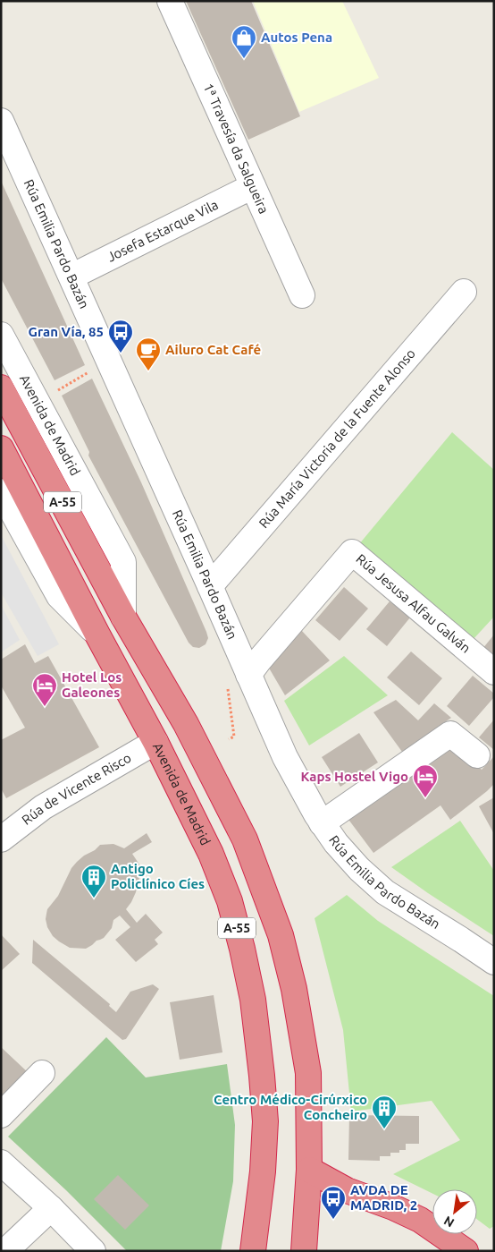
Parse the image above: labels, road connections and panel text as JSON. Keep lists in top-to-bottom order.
{
  "streets": {
    "highway": ["Avenida de Madrid", "A-55"],
    "street": [
      "1ª Travesía da Salgueira",
      "Josefa Estarque Vila",
      "Rúa Emilia Pardo Bazán",
      "Rúa María Victoria de la Fuente Alonso",
      "Rúa Jesusa Alfau Galván",
      "Rúa de Vicente Risco"
    ]
  },
  "crossings": [
    ["1ª Travesía da Salgueira", "Josefa Estarque Vila"],
    ["Josefa Estarque Vila", "Rúa Emilia Pardo Bazán"],
    ["Rúa Emilia Pardo Bazán", "Rúa María Victoria de la Fuente Alonso"],
    ["Rúa Emilia Pardo Bazán", "Rúa Jesusa Alfau Galván"],
    ["Avenida de Madrid", "Rúa de Vicente Risco"]
  ],
  "places": {
    "shop": ["Autos Pena"],
    "bus stop": ["Gran Vía, 85", "AVDA DE MADRID, 2"],
    "cafe": ["Ailuro Cat Café"],
    "hotel": ["Hotel Los Galeones", "Kaps Hostel Vigo"],
    "building": ["Antigo Policlínico Cíes", "Centro Médico-Cirúrxico Concheiro"]
  },
  "north": "bottom left"
}
